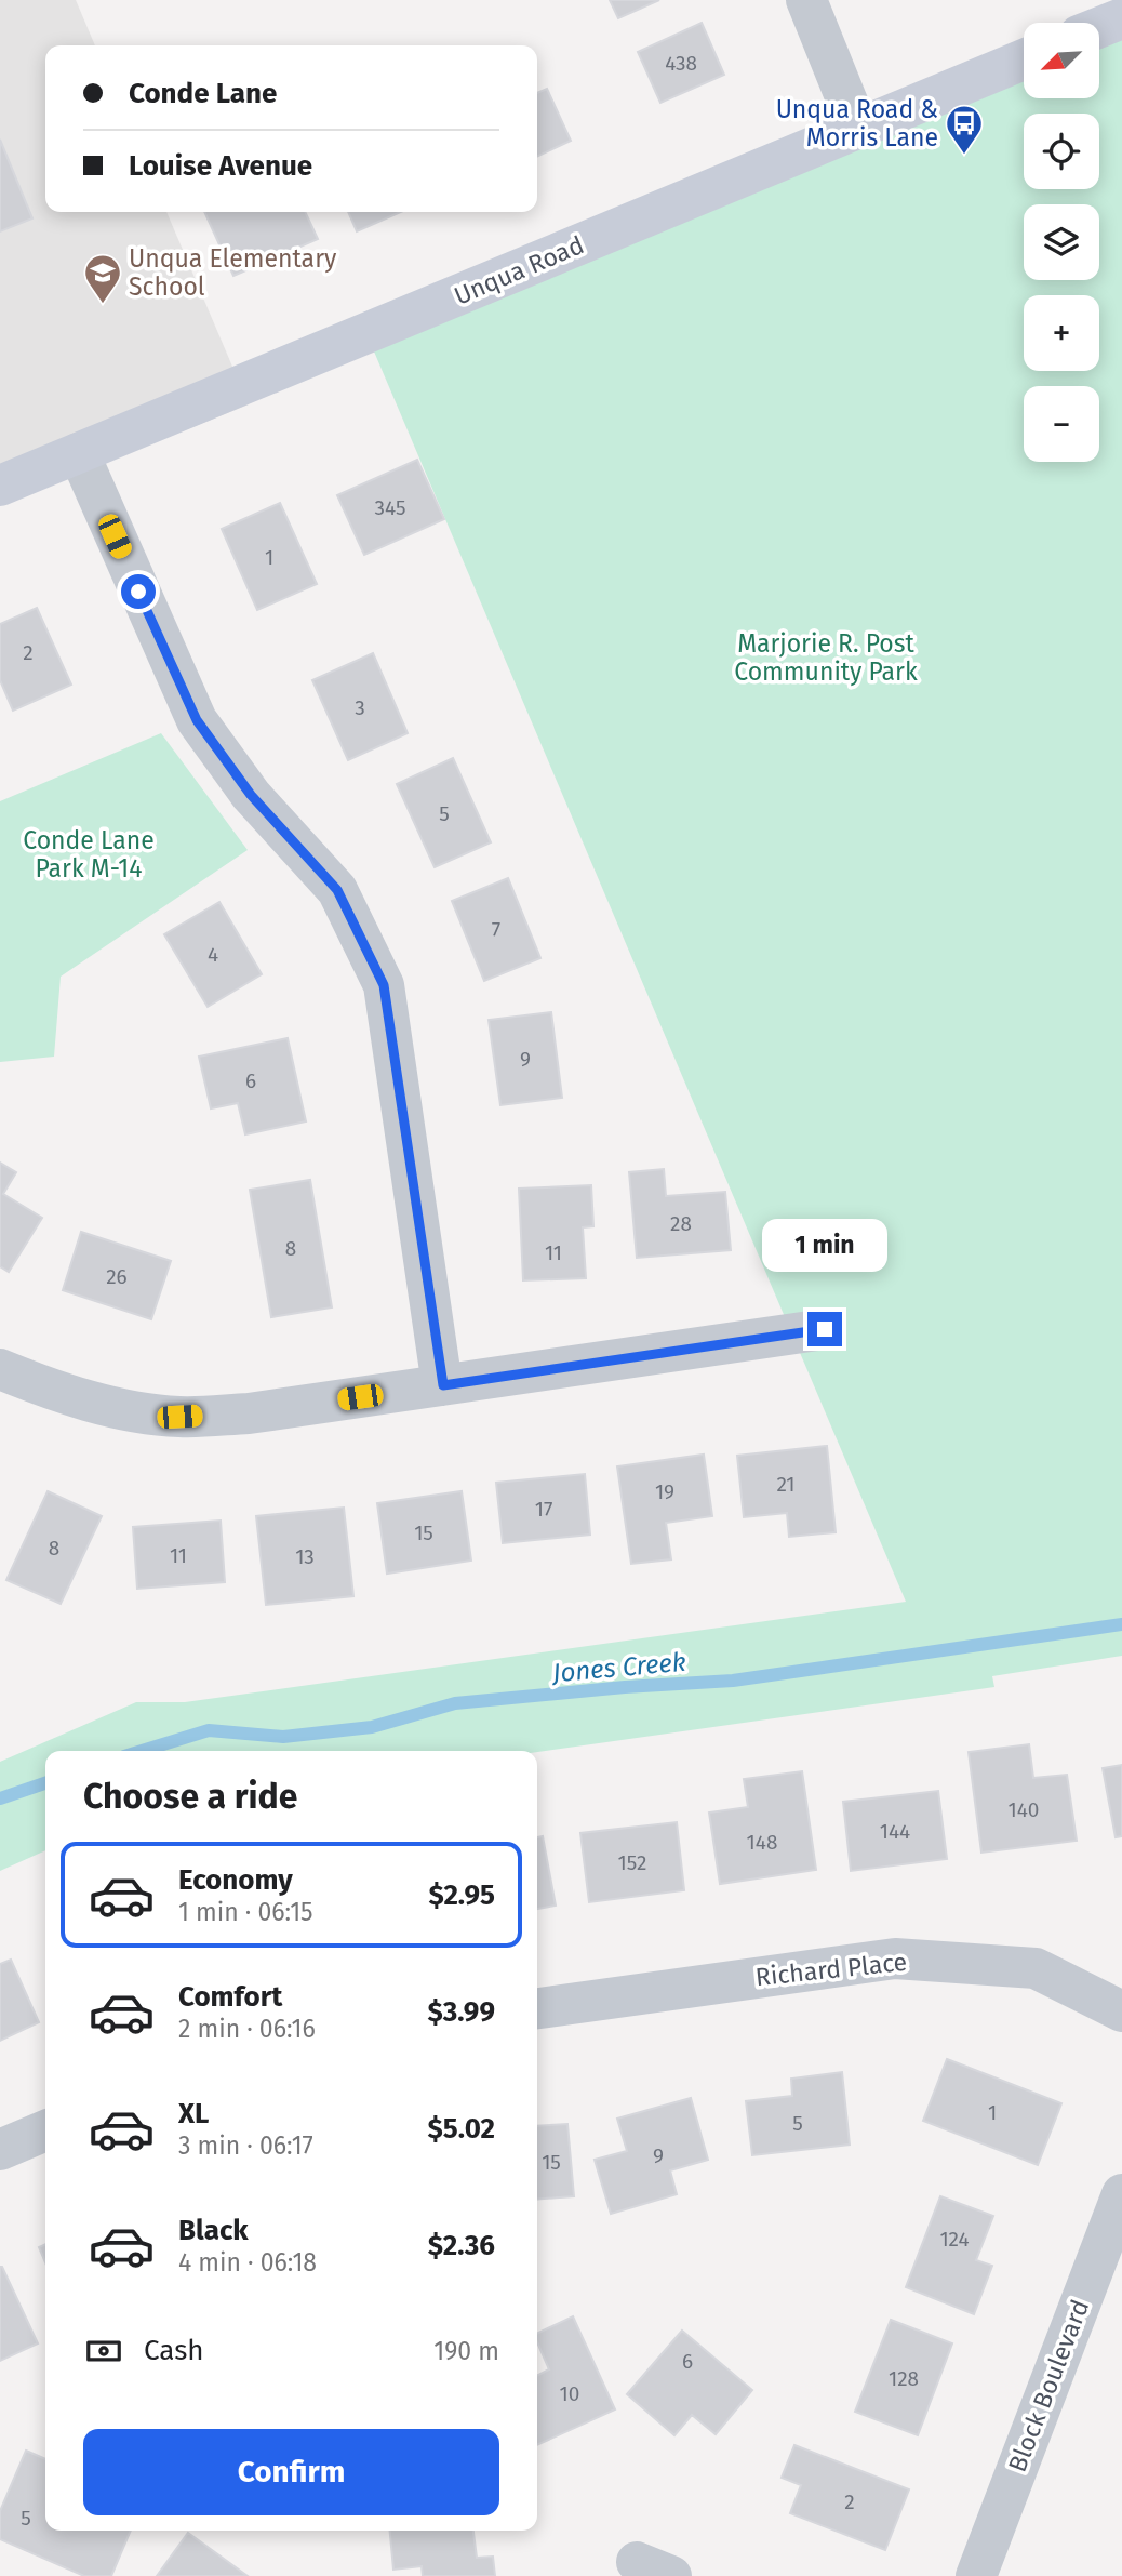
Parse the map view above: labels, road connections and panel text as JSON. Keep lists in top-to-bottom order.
{
  "streets": {
    "street": ["Unqua Road", "Richard Place", "Block Boulevard"]
  },
  "water": ["Jones Creek"],
  "parks": ["Marjorie R. Post Community Park", "Conde Lane Park M-14"],
  "places": {
    "bus stop": ["Unqua Road & Morris Lane"],
    "school or university": ["Unqua Elementary School"]
  },
  "house_numbers": [
    "438",
    "345",
    "1",
    "2",
    "3",
    "5",
    "7",
    "4",
    "9",
    "6",
    "28",
    "8",
    "11",
    "26",
    "21",
    "19",
    "17",
    "15",
    "8",
    "11",
    "13",
    "140",
    "144",
    "148",
    "152",
    "1",
    "5",
    "9",
    "15",
    "124",
    "6",
    "128",
    "10",
    "2",
    "5"
  ],
  "north": "bottom left",
  "page": {
    "map_buttons": ["+", "−"],
    "banner": ["Conde Lane", "Louise Avenue"],
    "bubble": "1 min",
    "heading": "Choose a ride",
    "list": [
      {
        "name": "Economy",
        "note": "1 min · 06:15",
        "value": "$2.95"
      },
      {
        "name": "Comfort",
        "note": "2 min · 06:16",
        "value": "$3.99"
      },
      {
        "name": "XL",
        "note": "3 min · 06:17",
        "value": "$5.02"
      },
      {
        "name": "Black",
        "note": "4 min · 06:18",
        "value": "$2.36"
      }
    ],
    "pay": ["Cash", "190 m"],
    "buttons": "Confirm"
  }
}
